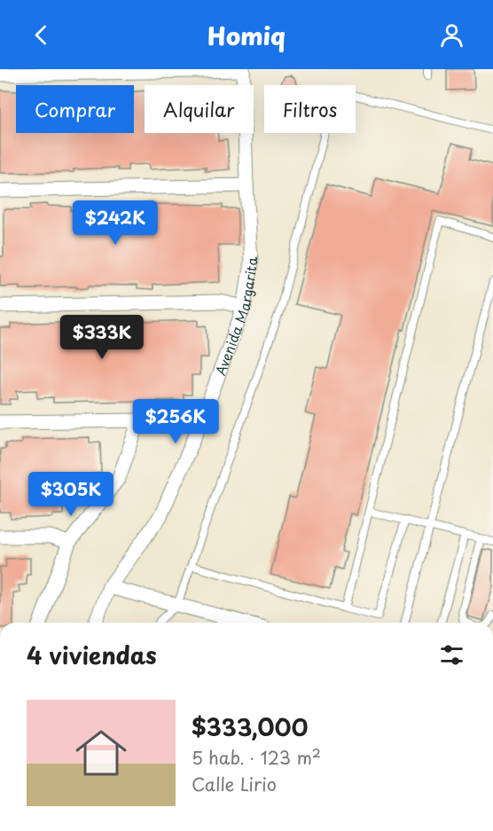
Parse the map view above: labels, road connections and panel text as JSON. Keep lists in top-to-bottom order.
{
  "streets": {
    "street": ["Avenida Margarita"]
  },
  "page": {
    "header": "Homiq",
    "chip": ["Comprar", "Alquilar", "Filtros"],
    "price": [
      "$242K",
      "$333K",
      "$256K",
      "$305K"
    ],
    "heading": "4 viviendas",
    "list": [
      {
        "name": "$333,000",
        "note": "5 hab. · 123 m² · Calle Lirio"
      }
    ]
  }
}
